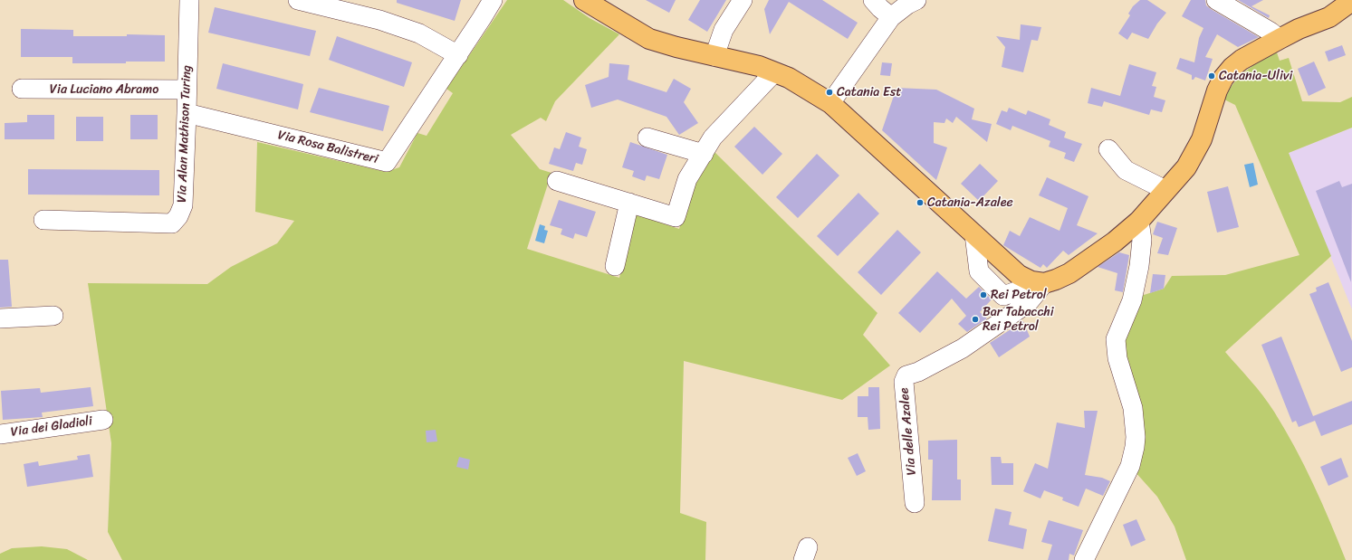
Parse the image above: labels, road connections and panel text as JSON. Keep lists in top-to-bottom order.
{
  "streets": {
    "street": [
      "Via Luciano Abramo",
      "Via Alan Mathison Turing",
      "Via Rosa Balistreri",
      "Via dei Gladioli",
      "Via delle Azalee"
    ]
  },
  "crossings": [
    ["Via Luciano Abramo", "Via Alan Mathison Turing"],
    ["Via Alan Mathison Turing", "Via Rosa Balistreri"]
  ],
  "places": [
    "Catania-Ulivi",
    "Catania Est",
    "Catania-Azalee",
    "Rei Petrol",
    "Bar Tabacchi Rei Petrol"
  ]
}
